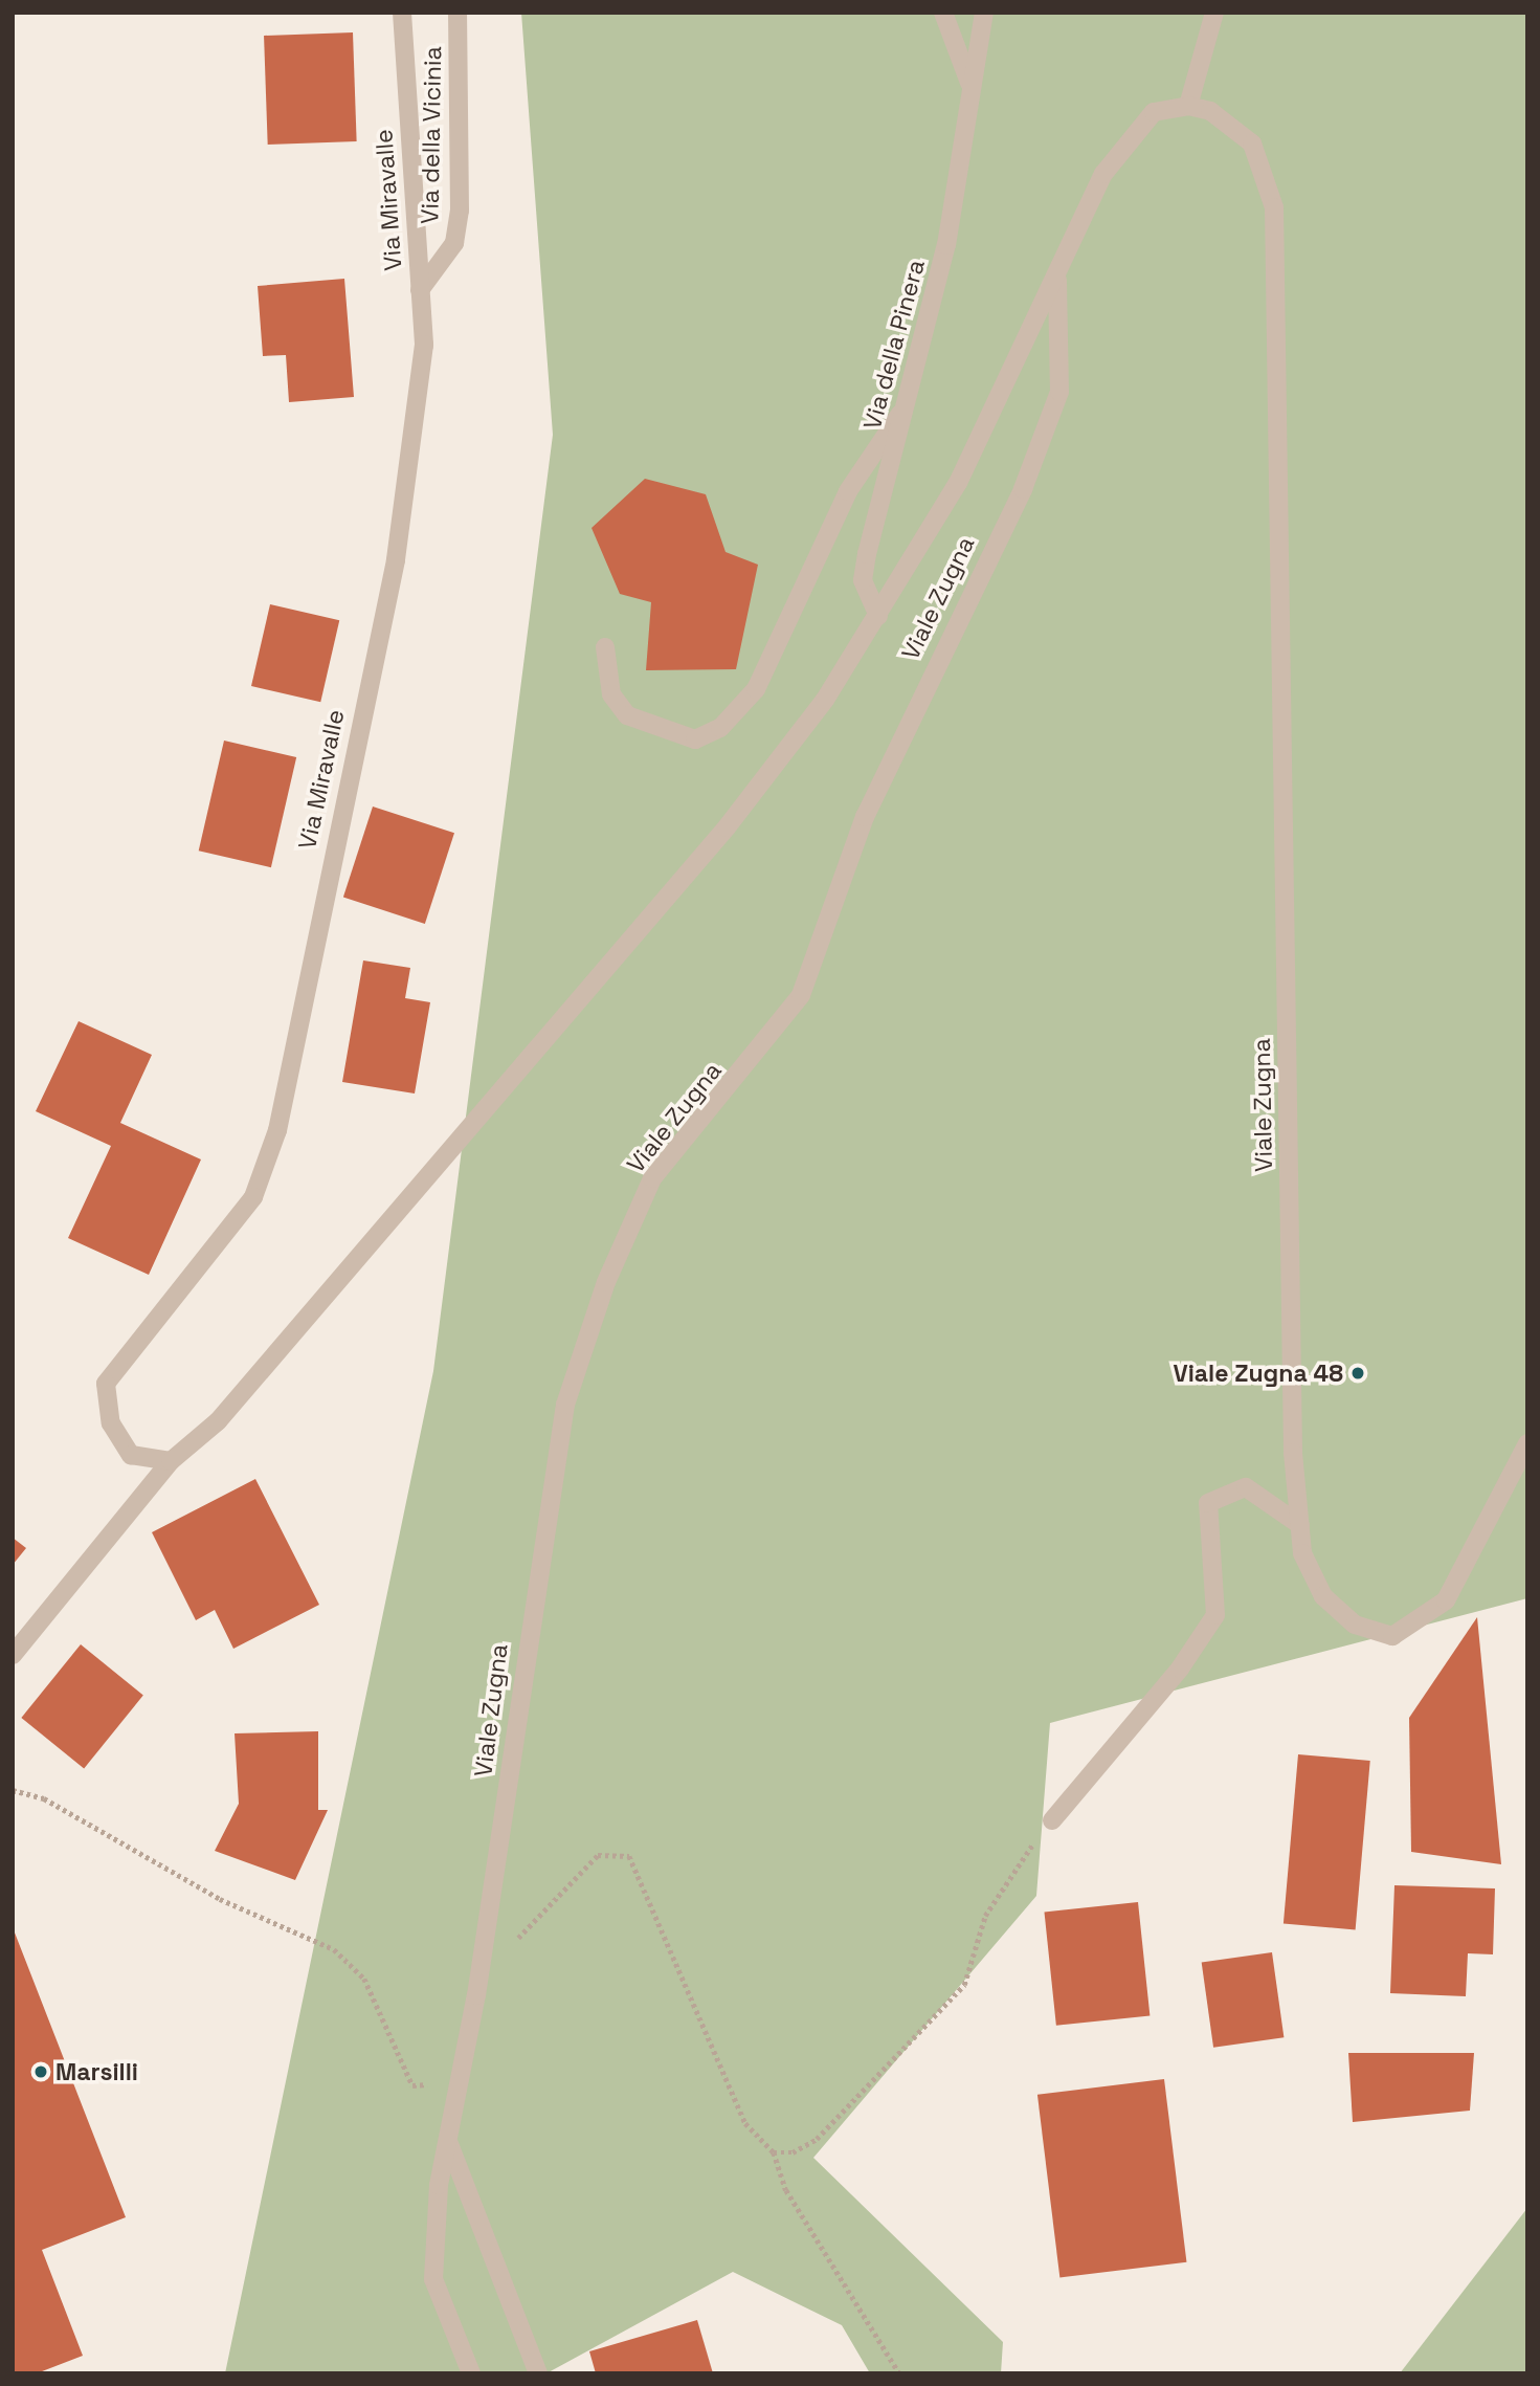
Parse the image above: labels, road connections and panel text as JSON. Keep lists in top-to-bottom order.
{
  "streets": {
    "street": [
      "Via della Vicinia",
      "Via Miravalle",
      "Via della Pinera",
      "Viale Zugna"
    ]
  },
  "crossings": [
    ["Via della Vicinia", "Via Miravalle"],
    ["Via Miravalle", "Viale Zugna"],
    ["Via della Pinera", "Viale Zugna"]
  ],
  "places": ["Viale Zugna 48", "Marsilli"]
}
